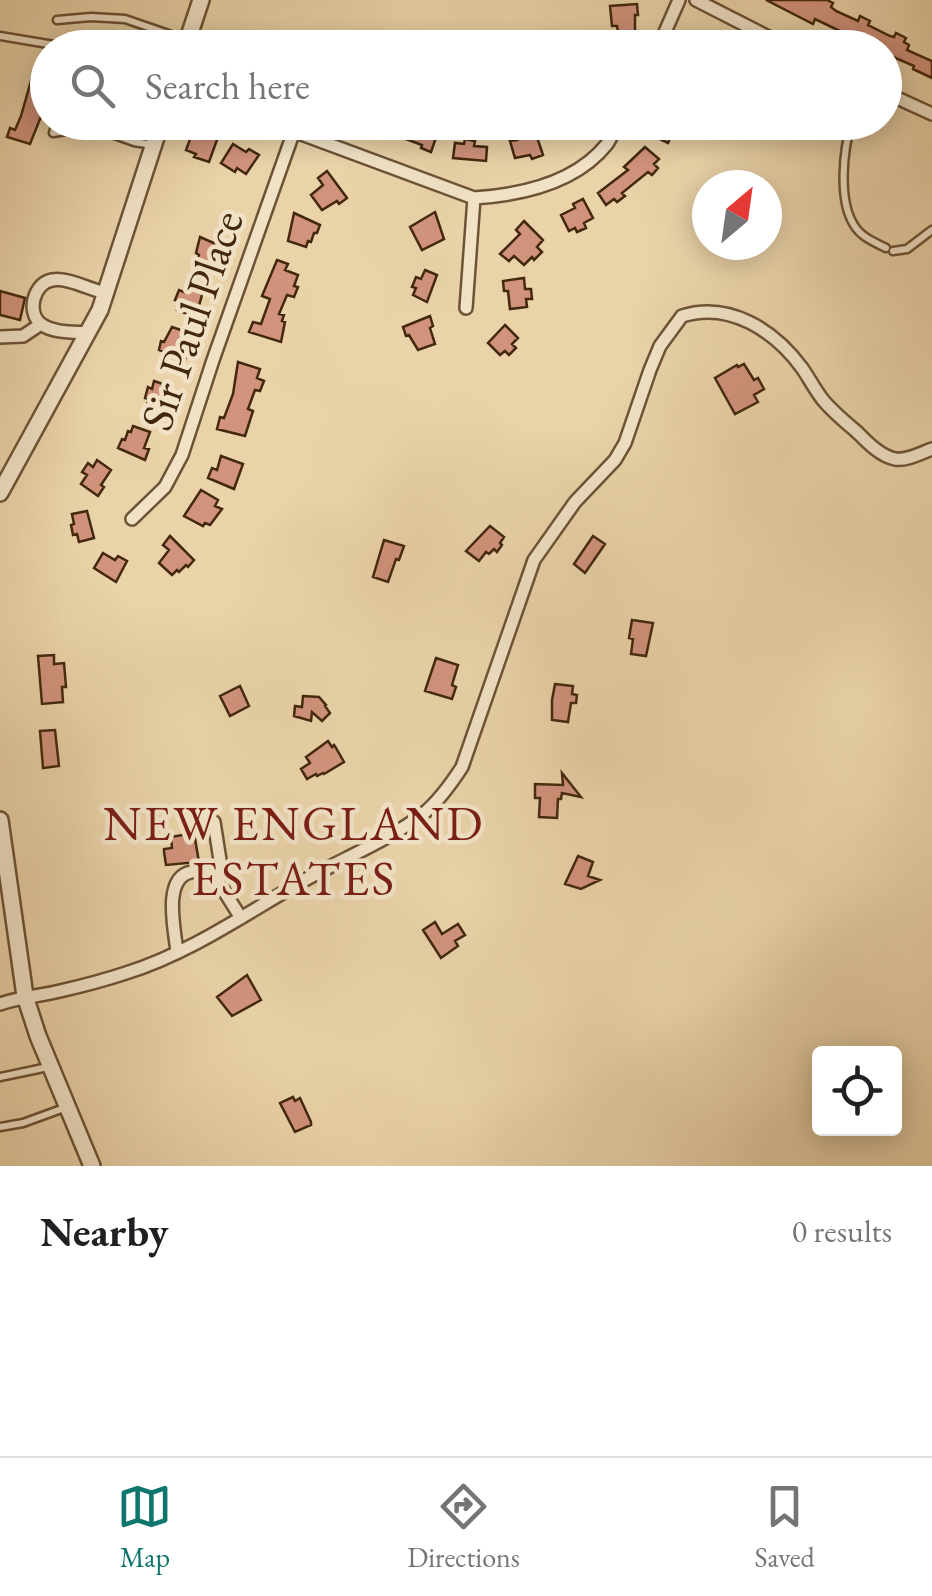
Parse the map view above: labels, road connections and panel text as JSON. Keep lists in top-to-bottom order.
{
  "streets": {
    "street": ["Sir Paul Place"]
  },
  "districts": ["NEW ENGLAND ESTATES"],
  "north": "top right",
  "page": {
    "search": "Search here",
    "heading": ["Nearby", "0 results"],
    "nav": ["Map", "Directions", "Saved"]
  }
}
